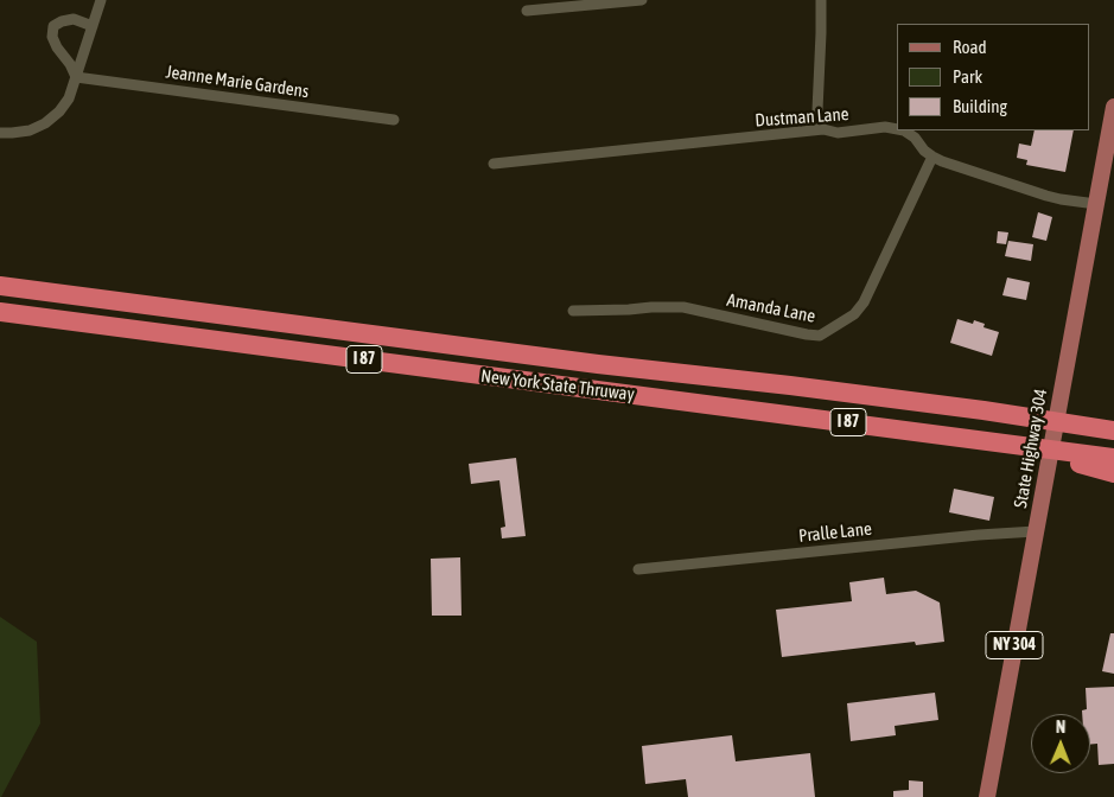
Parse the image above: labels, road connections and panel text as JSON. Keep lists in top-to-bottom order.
{
  "streets": {
    "highway": ["I 87", "New York State Thruway"],
    "main road": ["State Highway 304", "NY 304"],
    "street": [
      "Jeanne Marie Gardens",
      "Dustman Lane",
      "Amanda Lane",
      "Pralle Lane"
    ]
  },
  "crossings": [
    ["Dustman Lane", "Amanda Lane"],
    ["Dustman Lane", "State Highway 304"],
    ["State Highway 304", "Pralle Lane"]
  ],
  "legend": ["Road", "Park", "Building"],
  "north": "top"
}
